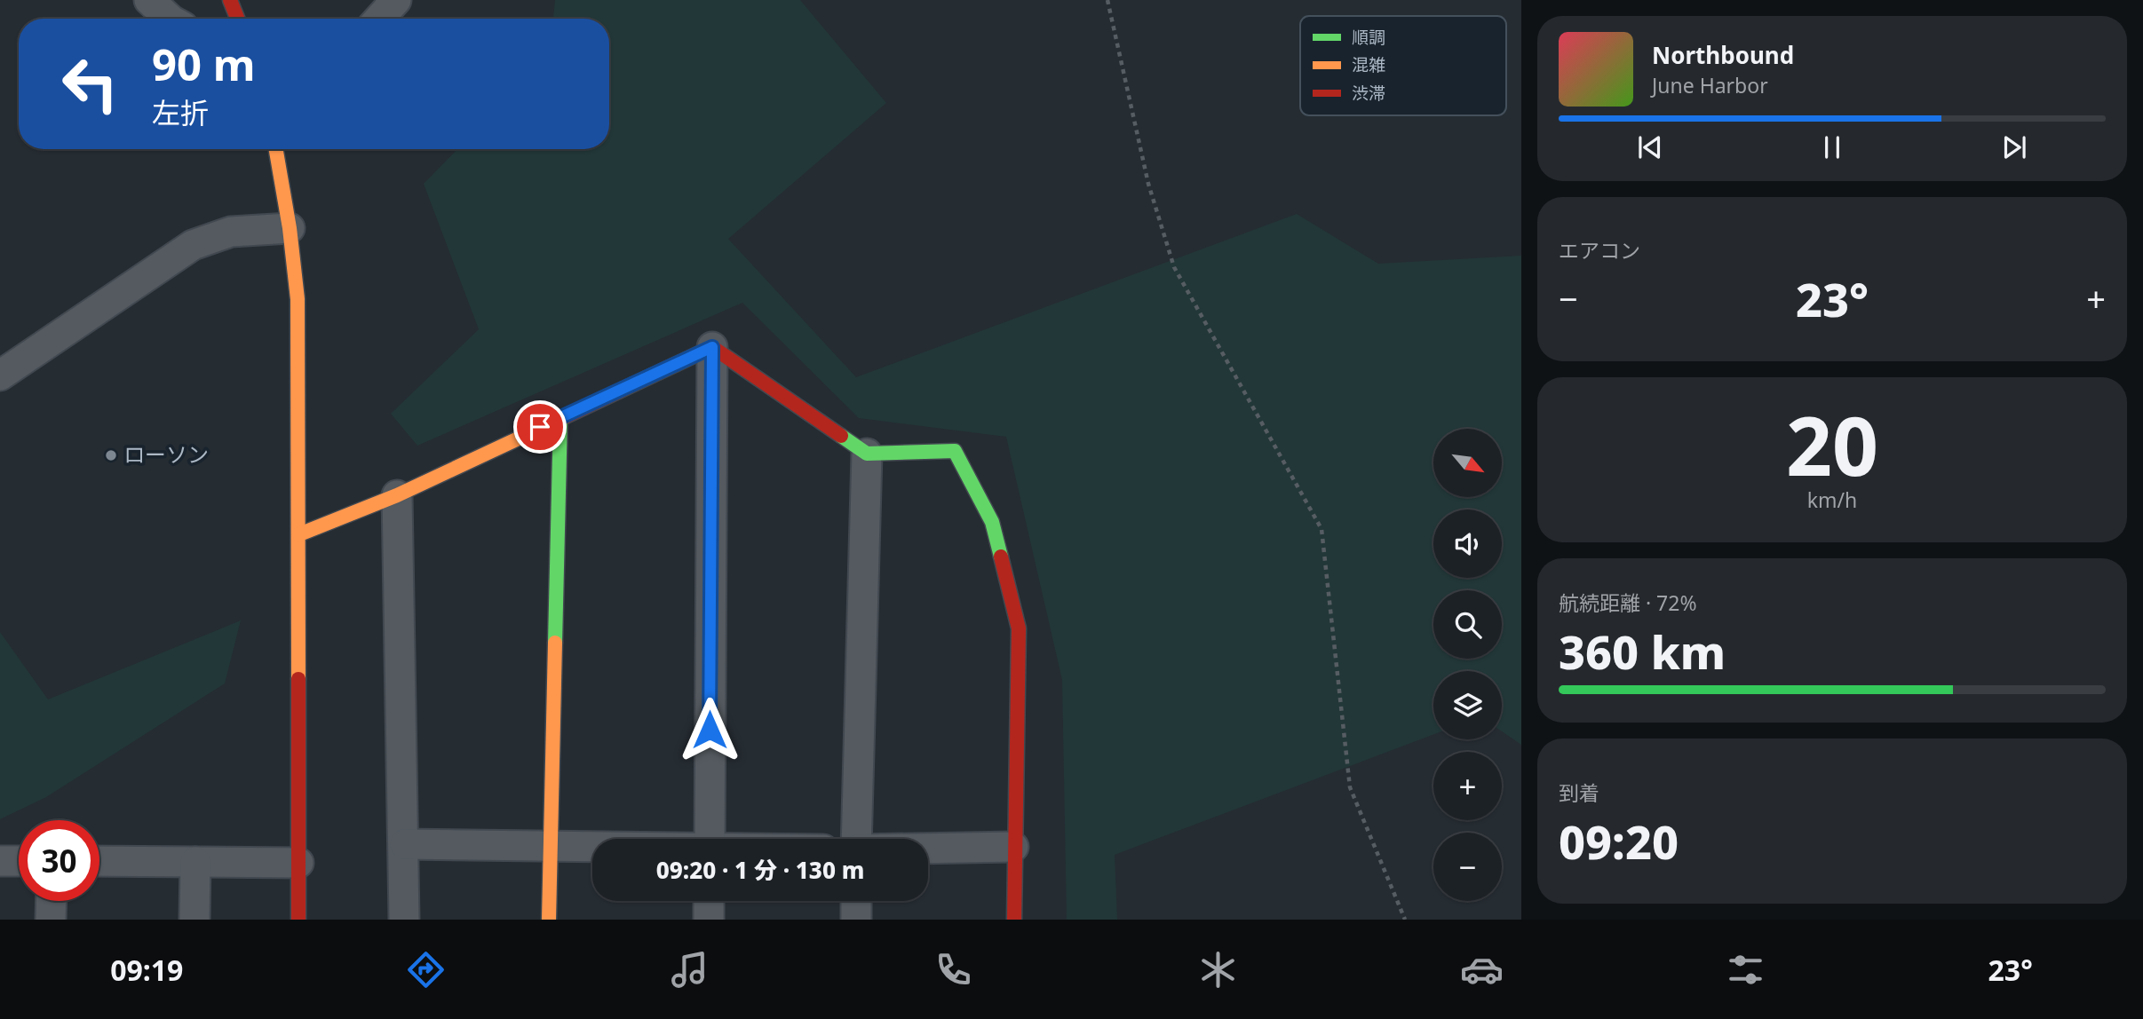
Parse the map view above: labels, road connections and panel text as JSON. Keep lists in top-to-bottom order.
{
  "places": ["ローソン"],
  "legend": ["順調", "混雑", "渋滞"],
  "north": "bottom right",
  "page": {
    "turn": ["90 m", "左折"],
    "song": ["Northbound", "June Harbor"],
    "tile": [
      "エアコン",
      ["20", "km/h"],
      ["航続距離 · 72%", "360 km"],
      ["到着", "09:20"]
    ],
    "heat": ["−", "23°", "+"],
    "map_buttons": ["+", "−"],
    "limit": "30",
    "trip": "09:20 · 1 分 · 130 m",
    "tabs": ["09:19", "23°"]
  }
}
